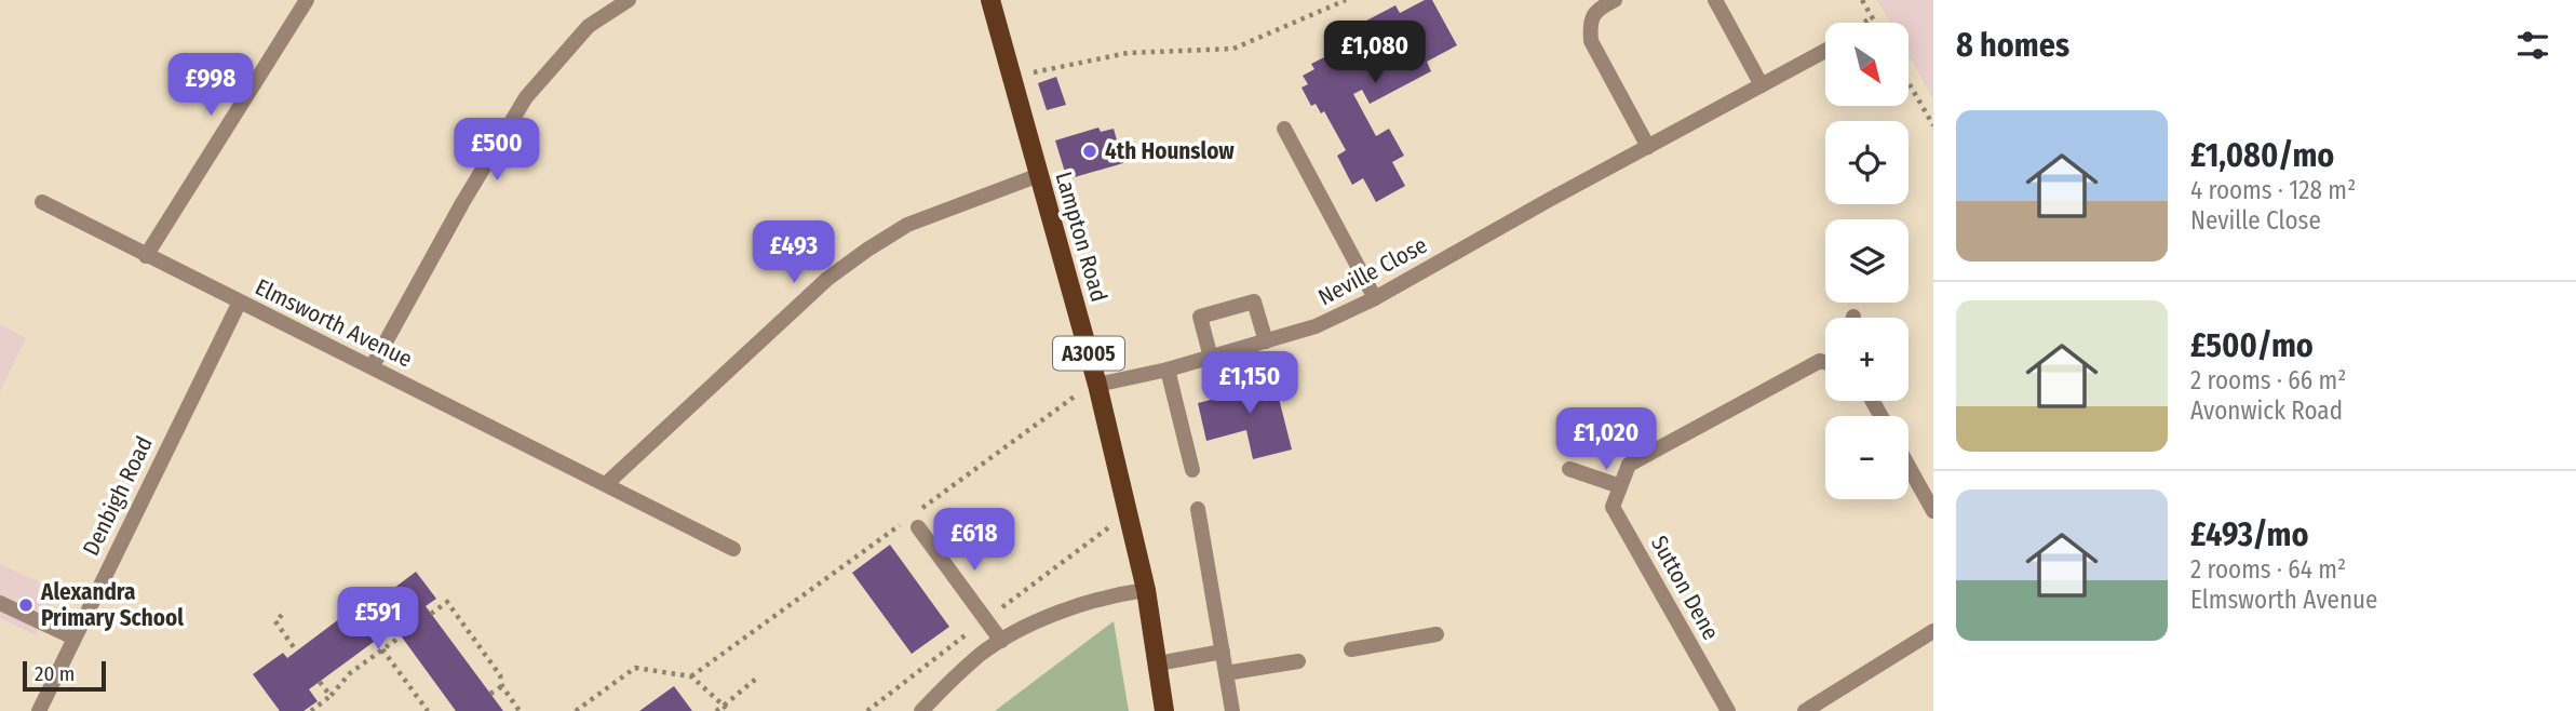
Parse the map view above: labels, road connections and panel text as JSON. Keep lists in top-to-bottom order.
{
  "streets": {
    "main road": ["Lampton Road", "A3005"],
    "street": [
      "Neville Close",
      "Elmsworth Avenue",
      "Denbigh Road",
      "Sutton Dene"
    ]
  },
  "crossings": [
    ["Lampton Road", "Neville Close"],
    ["Elmsworth Avenue", "Denbigh Road"]
  ],
  "places": ["4th Hounslow", "Alexandra Primary School"],
  "scale_bar": "20 m",
  "north": "bottom right",
  "page": {
    "heading": "8 homes",
    "price": [
      "£1,080",
      "£998",
      "£500",
      "£493",
      "£1,150",
      "£1,020",
      "£618",
      "£591"
    ],
    "map_buttons": ["+", "−"],
    "list": [
      {
        "name": "£1,080/mo",
        "note": "4 rooms · 128 m² · Neville Close"
      },
      {
        "name": "£500/mo",
        "note": "2 rooms · 66 m² · Avonwick Road"
      },
      {
        "name": "£493/mo",
        "note": "2 rooms · 64 m² · Elmsworth Avenue"
      }
    ],
    "scale": "20 m"
  }
}
